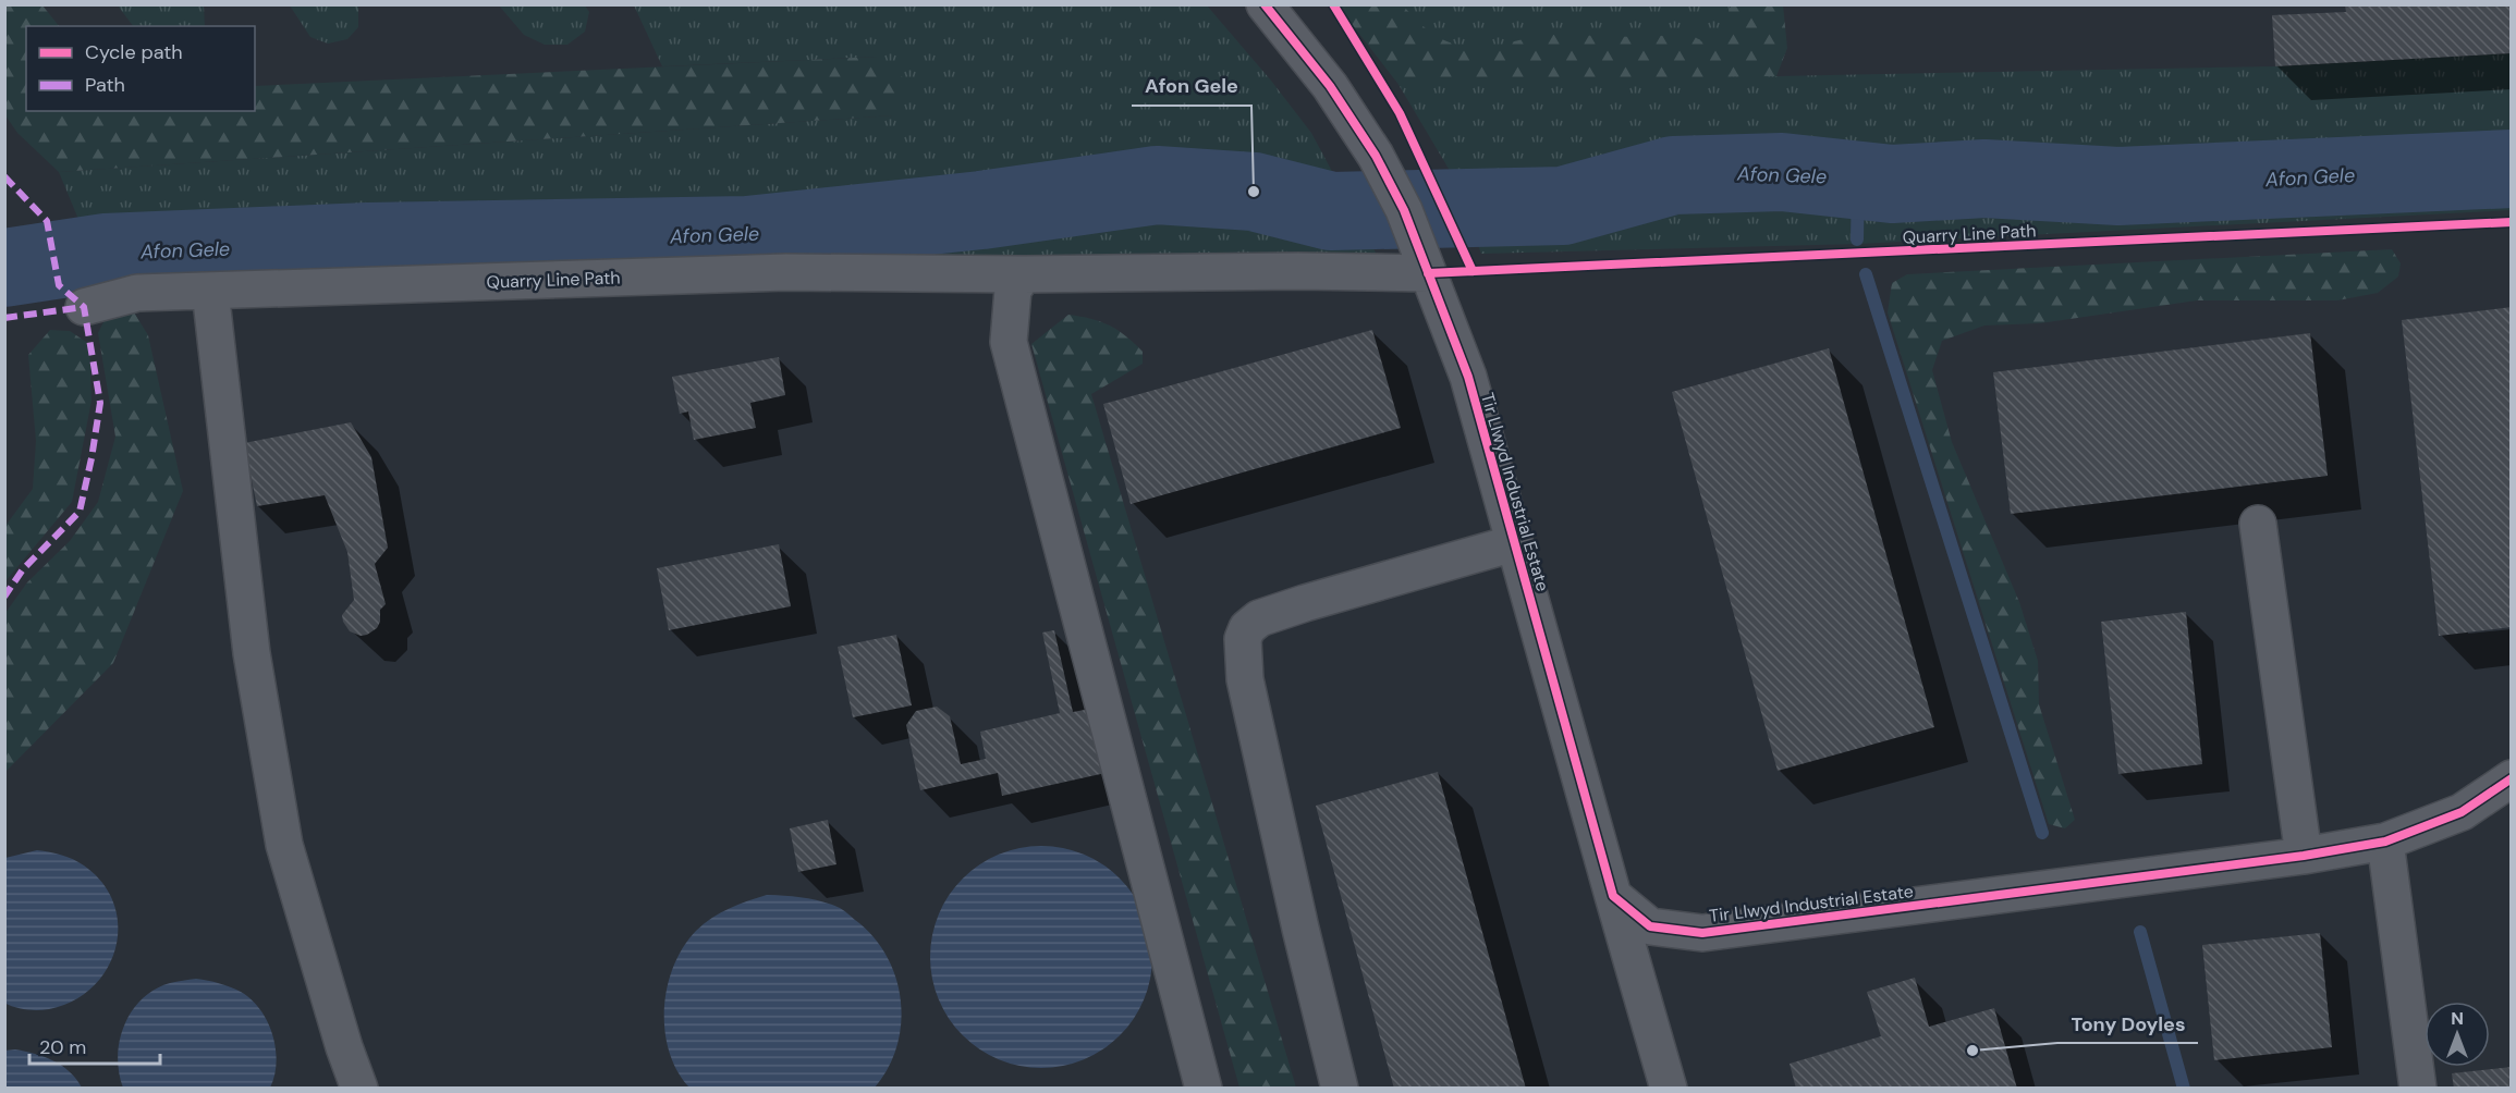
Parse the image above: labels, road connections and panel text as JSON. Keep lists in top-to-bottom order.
{
  "streets": {
    "street": ["Quarry Line Path", "Tir Llwyd Industrial Estate"]
  },
  "crossings": [
    ["Quarry Line Path", "Tir Llwyd Industrial Estate"]
  ],
  "water": ["Afon Gele"],
  "places": ["Afon Gele", "Tony Doyles"],
  "legend": ["Cycle path", "Path"],
  "scale_bar": "20 m",
  "north": "top"
}
